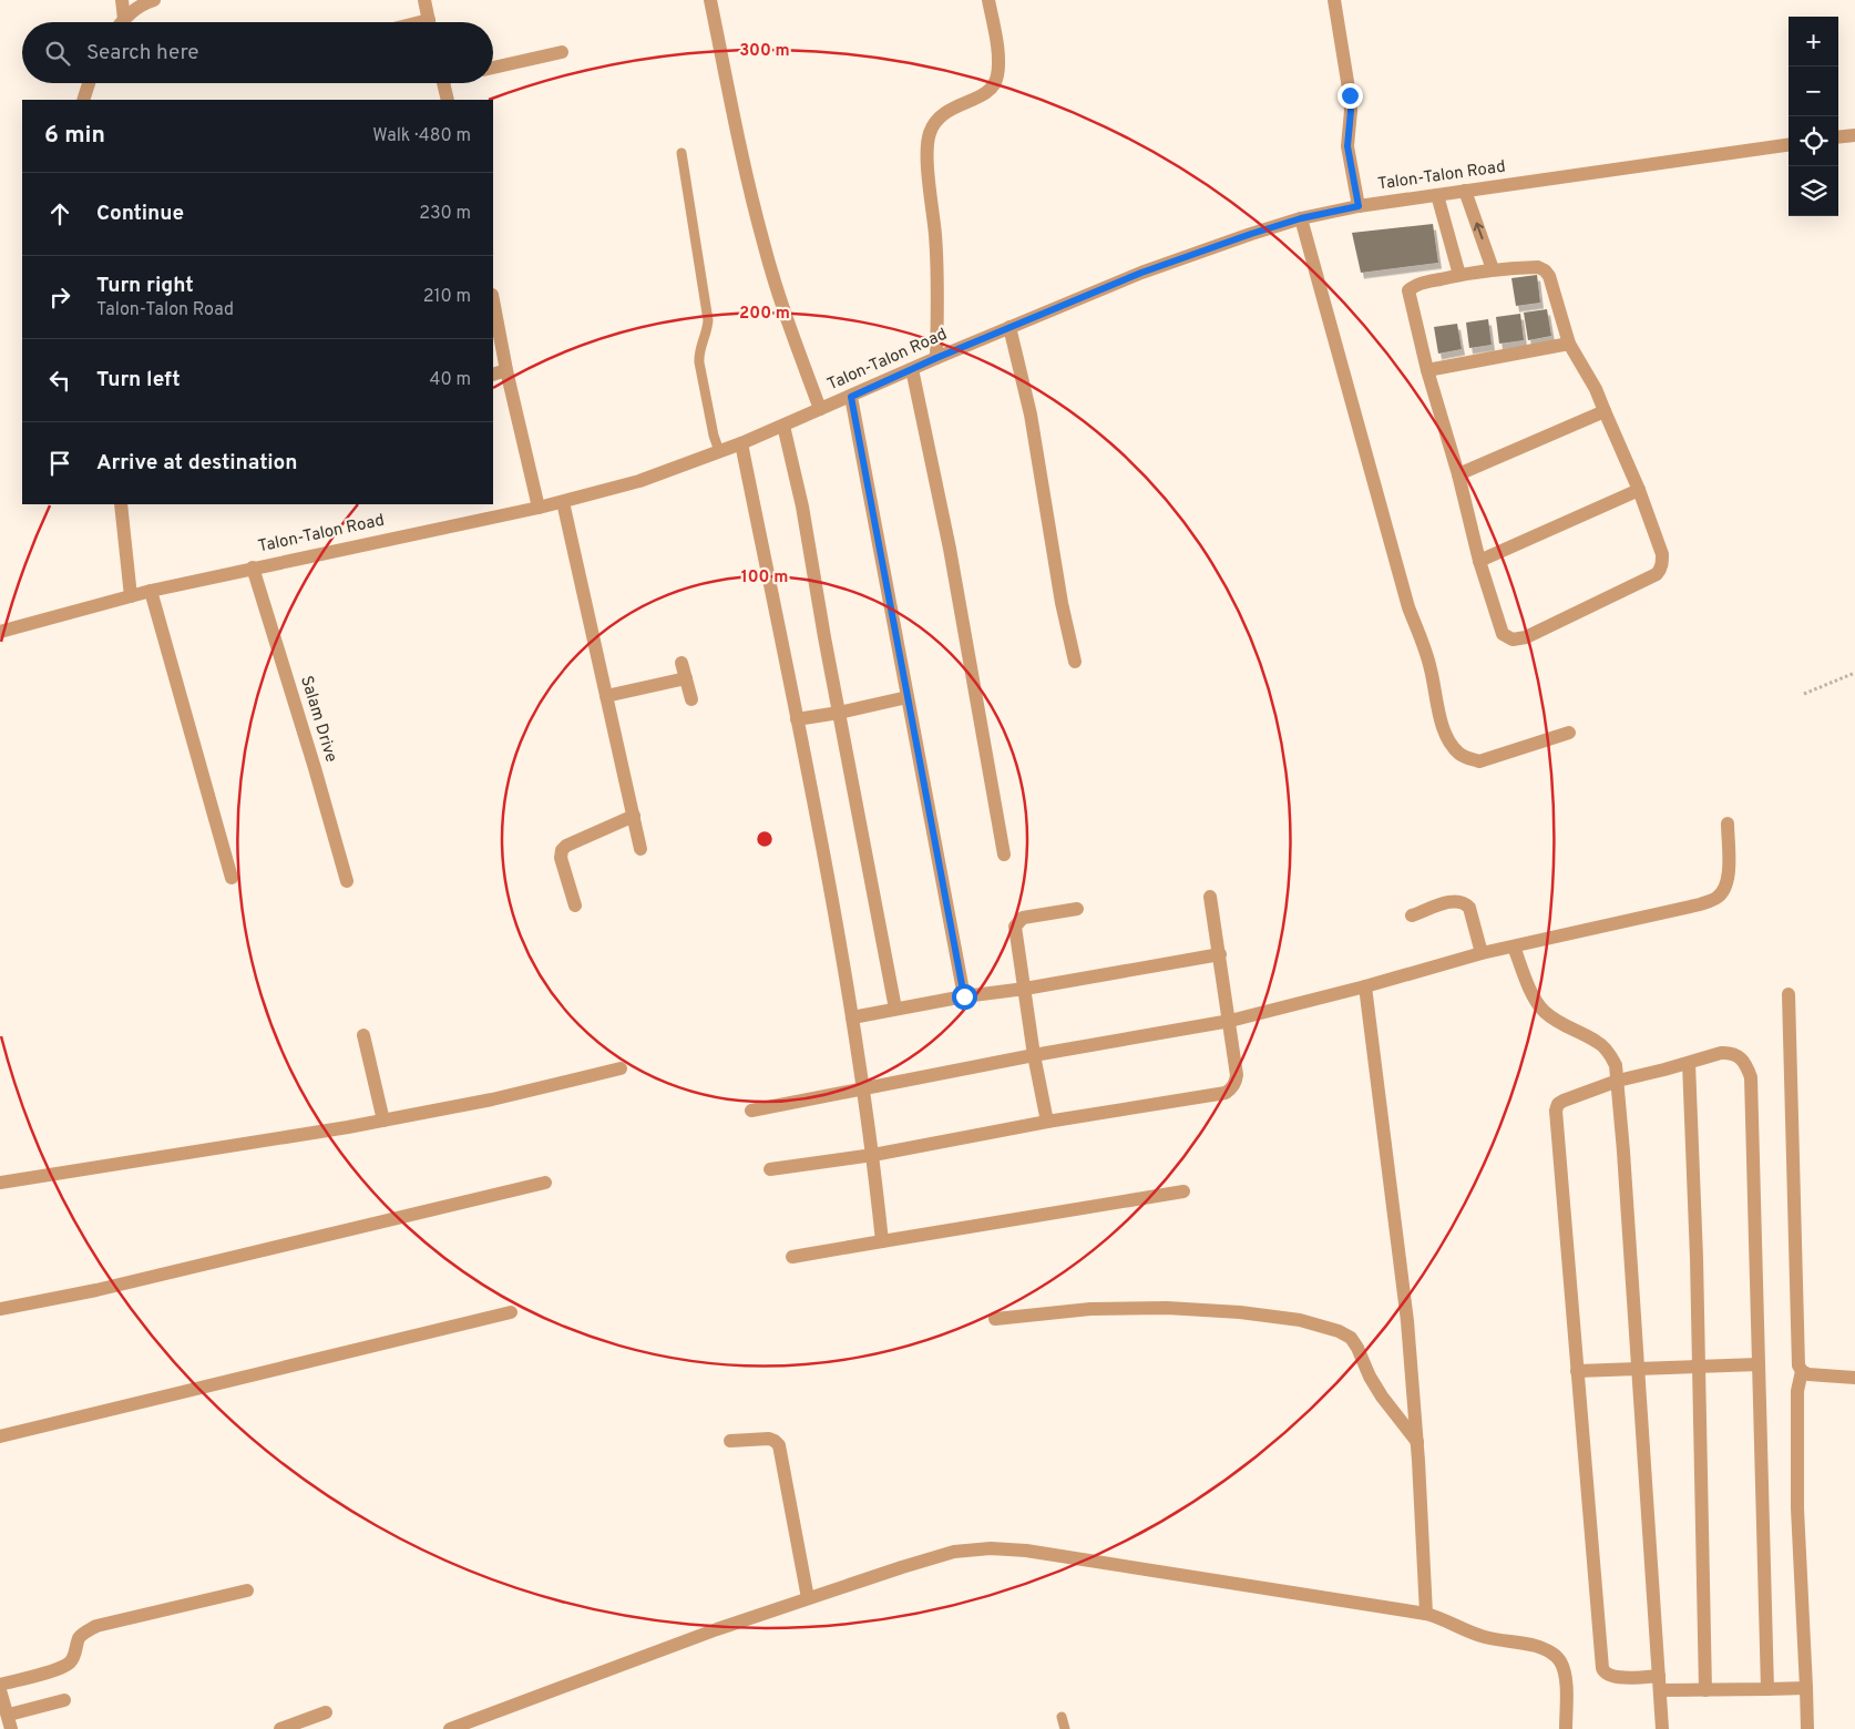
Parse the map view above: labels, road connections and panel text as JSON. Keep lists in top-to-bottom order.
{
  "streets": {
    "street": ["Talon-Talon Road", "Salam Drive"]
  },
  "crossings": [
    ["Talon-Talon Road", "Salam Drive"]
  ],
  "page": {
    "map_buttons": ["+", "−"],
    "search": "Search here",
    "heading": ["6 min", "Walk · 480 m"],
    "list": [
      ["Continue", "230 m"],
      ["Turn right", "Talon-Talon Road", "210 m"],
      ["Turn left", "40 m"],
      "Arrive at destination"
    ]
  },
  "rings": ["300 m", "200 m", "100 m"]
}
